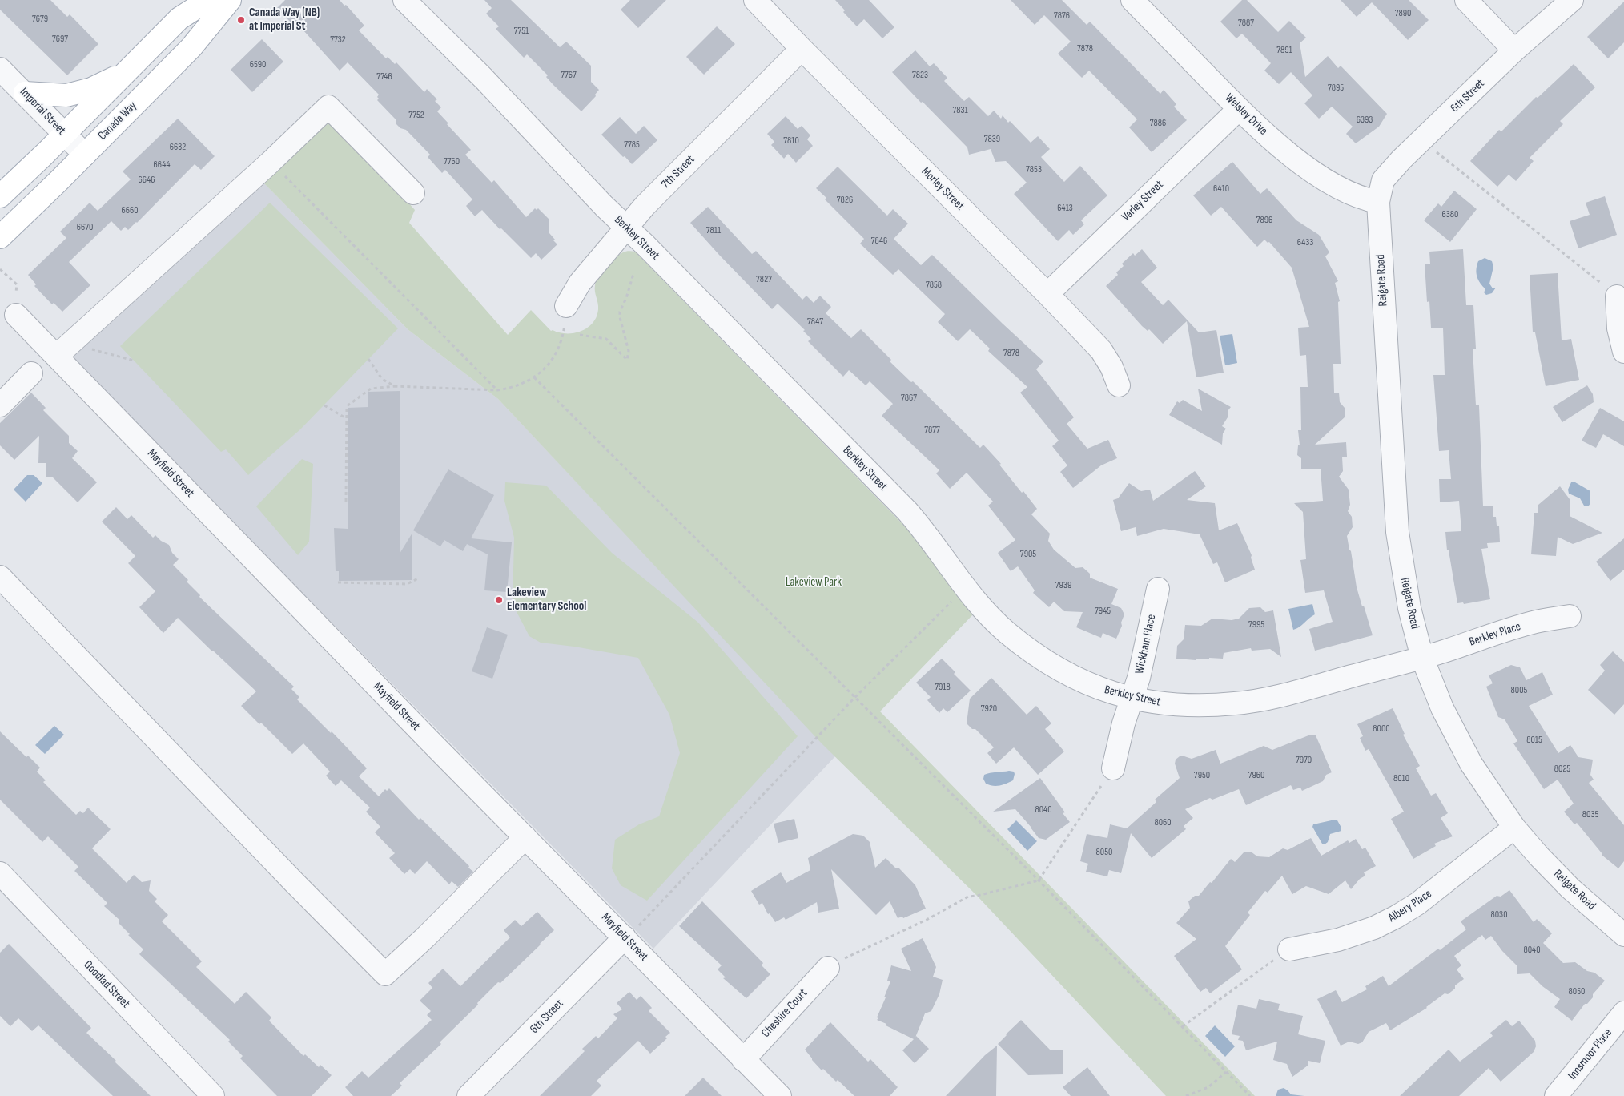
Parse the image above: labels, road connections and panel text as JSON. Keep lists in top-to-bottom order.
{
  "streets": {
    "main road": ["Canada Way"],
    "street": [
      "6th Street",
      "Imperial Street",
      "Welsley Drive",
      "7th Street",
      "Morley Street",
      "Varley Street",
      "Berkley Street",
      "Reigate Road",
      "Mayfield Street",
      "Berkley Place",
      "Wickham Place",
      "Albery Place",
      "Goodlad Street",
      "Cheshire Court",
      "Innsmoor Place"
    ]
  },
  "crossings": [
    ["6th Street", "Welsley Drive"],
    ["6th Street", "Reigate Road"],
    ["6th Street", "Mayfield Street"],
    ["Imperial Street", "Canada Way"],
    ["Welsley Drive", "Varley Street"],
    ["Welsley Drive", "Reigate Road"],
    ["7th Street", "Morley Street"],
    ["7th Street", "Berkley Street"],
    ["Morley Street", "Varley Street"],
    ["Berkley Street", "Reigate Road"],
    ["Berkley Street", "Berkley Place"],
    ["Berkley Street", "Wickham Place"],
    ["Reigate Road", "Berkley Place"],
    ["Reigate Road", "Albery Place"],
    ["Mayfield Street", "Cheshire Court"]
  ],
  "parks": ["Lakeview Park"],
  "places": ["Canada Way (NB) at Imperial St", "Lakeview Elementary School"],
  "house_numbers": [
    "7890",
    "7876",
    "7679",
    "7887",
    "7751",
    "7697",
    "7732",
    "7878",
    "7891",
    "6590",
    "7767",
    "7823",
    "7746",
    "7895",
    "7831",
    "7752",
    "6393",
    "7886",
    "7839",
    "7810",
    "7785",
    "6632",
    "7760",
    "6644",
    "7853",
    "6646",
    "6410",
    "7826",
    "6413",
    "6660",
    "6380",
    "7896",
    "6670",
    "7811",
    "7846",
    "6433",
    "7827",
    "7858",
    "7847",
    "7878",
    "7867",
    "7877",
    "7905",
    "7939",
    "7945",
    "7995",
    "7918",
    "8005",
    "7920",
    "8000",
    "8015",
    "7970",
    "8025",
    "7950",
    "7960",
    "8010",
    "8040",
    "8035",
    "8060",
    "8050",
    "8030",
    "8040",
    "8050"
  ]
}
